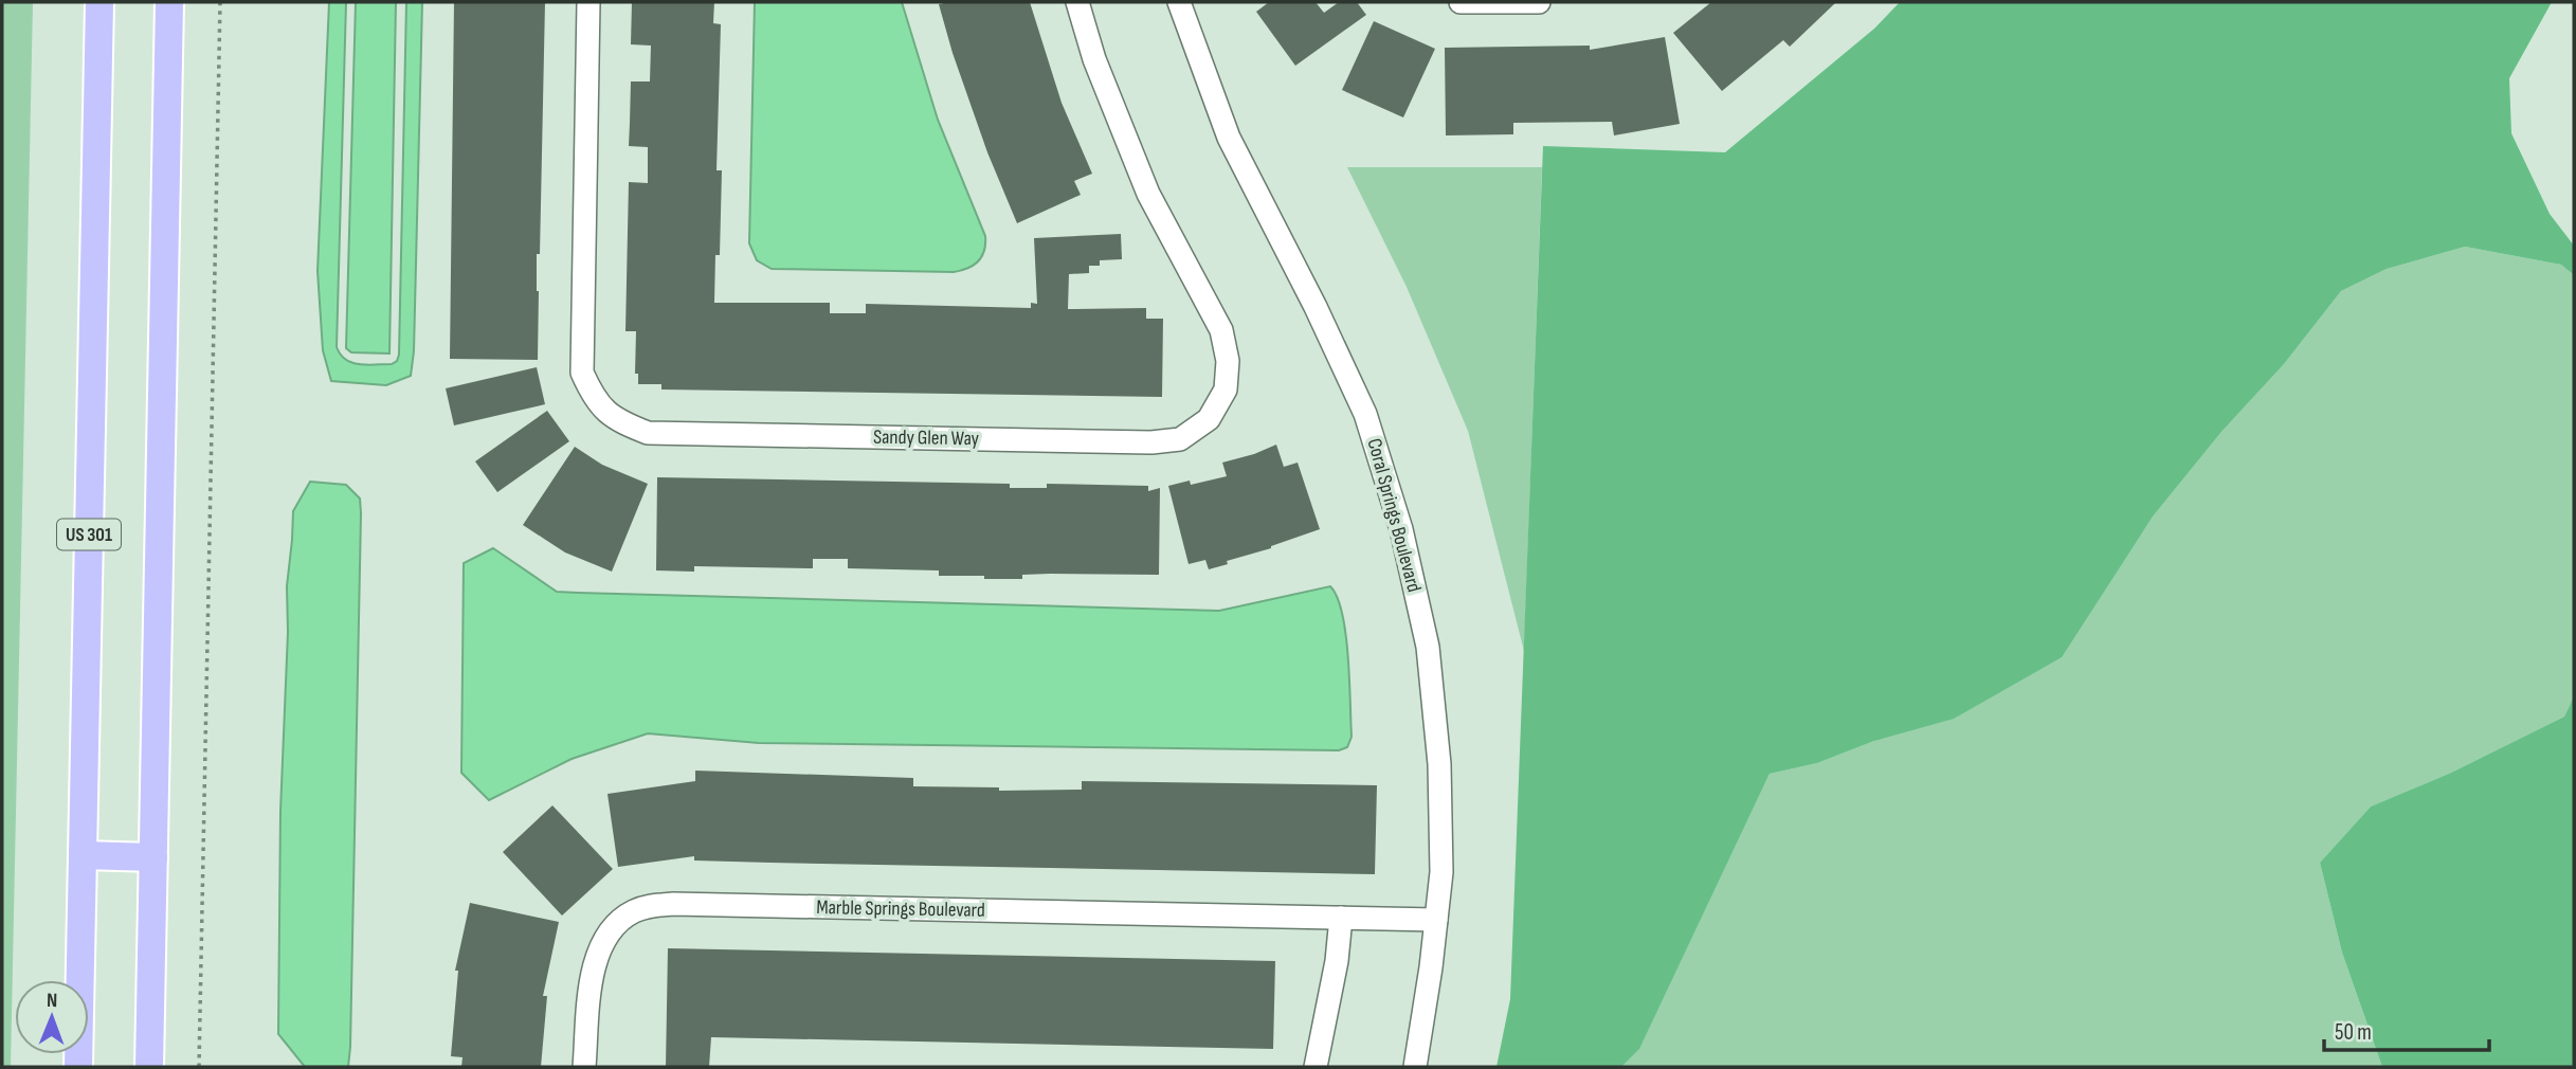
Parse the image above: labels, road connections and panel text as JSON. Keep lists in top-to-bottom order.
{
  "streets": {
    "main road": ["US 301"],
    "street": ["Sandy Glen Way", "Coral Springs Boulevard", "Marble Springs Boulevard"]
  },
  "crossings": [
    ["Coral Springs Boulevard", "Marble Springs Boulevard"]
  ],
  "scale_bar": "50 m",
  "north": "top"
}
